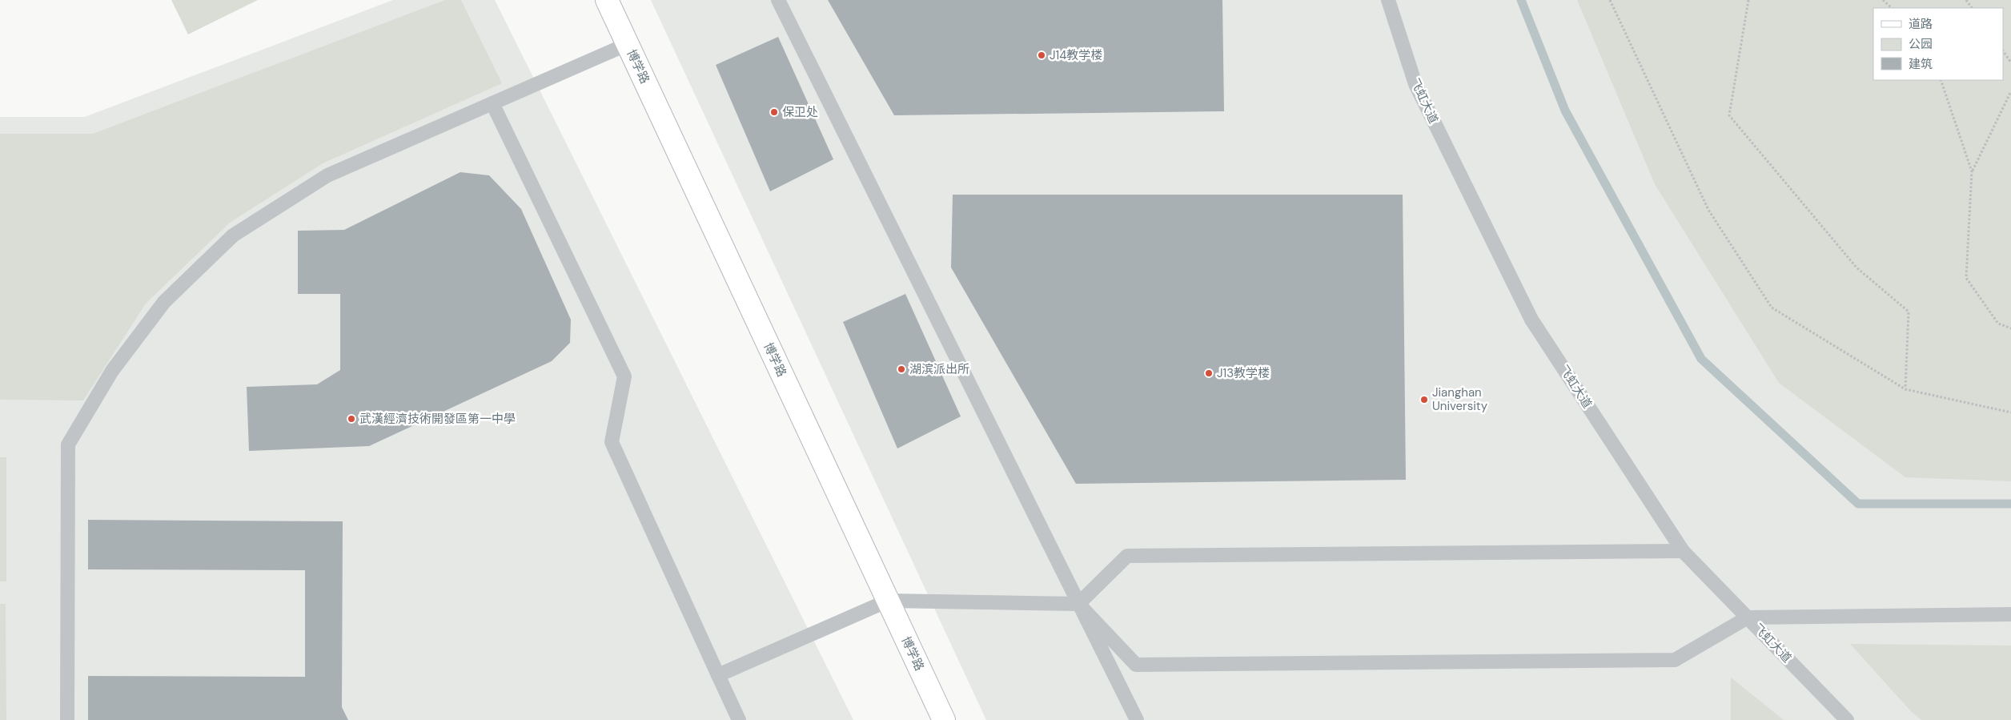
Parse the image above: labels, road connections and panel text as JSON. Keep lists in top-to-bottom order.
{
  "streets": {
    "street": ["博学路"],
    "lane": ["飞虹大道"]
  },
  "places": [
    "J14教学楼",
    "保卫处",
    "湖滨派出所",
    "J13教学楼",
    "Jianghan University",
    "武漢經濟技術開發區第一中學"
  ],
  "legend": ["道路", "公园", "建筑"]
}
